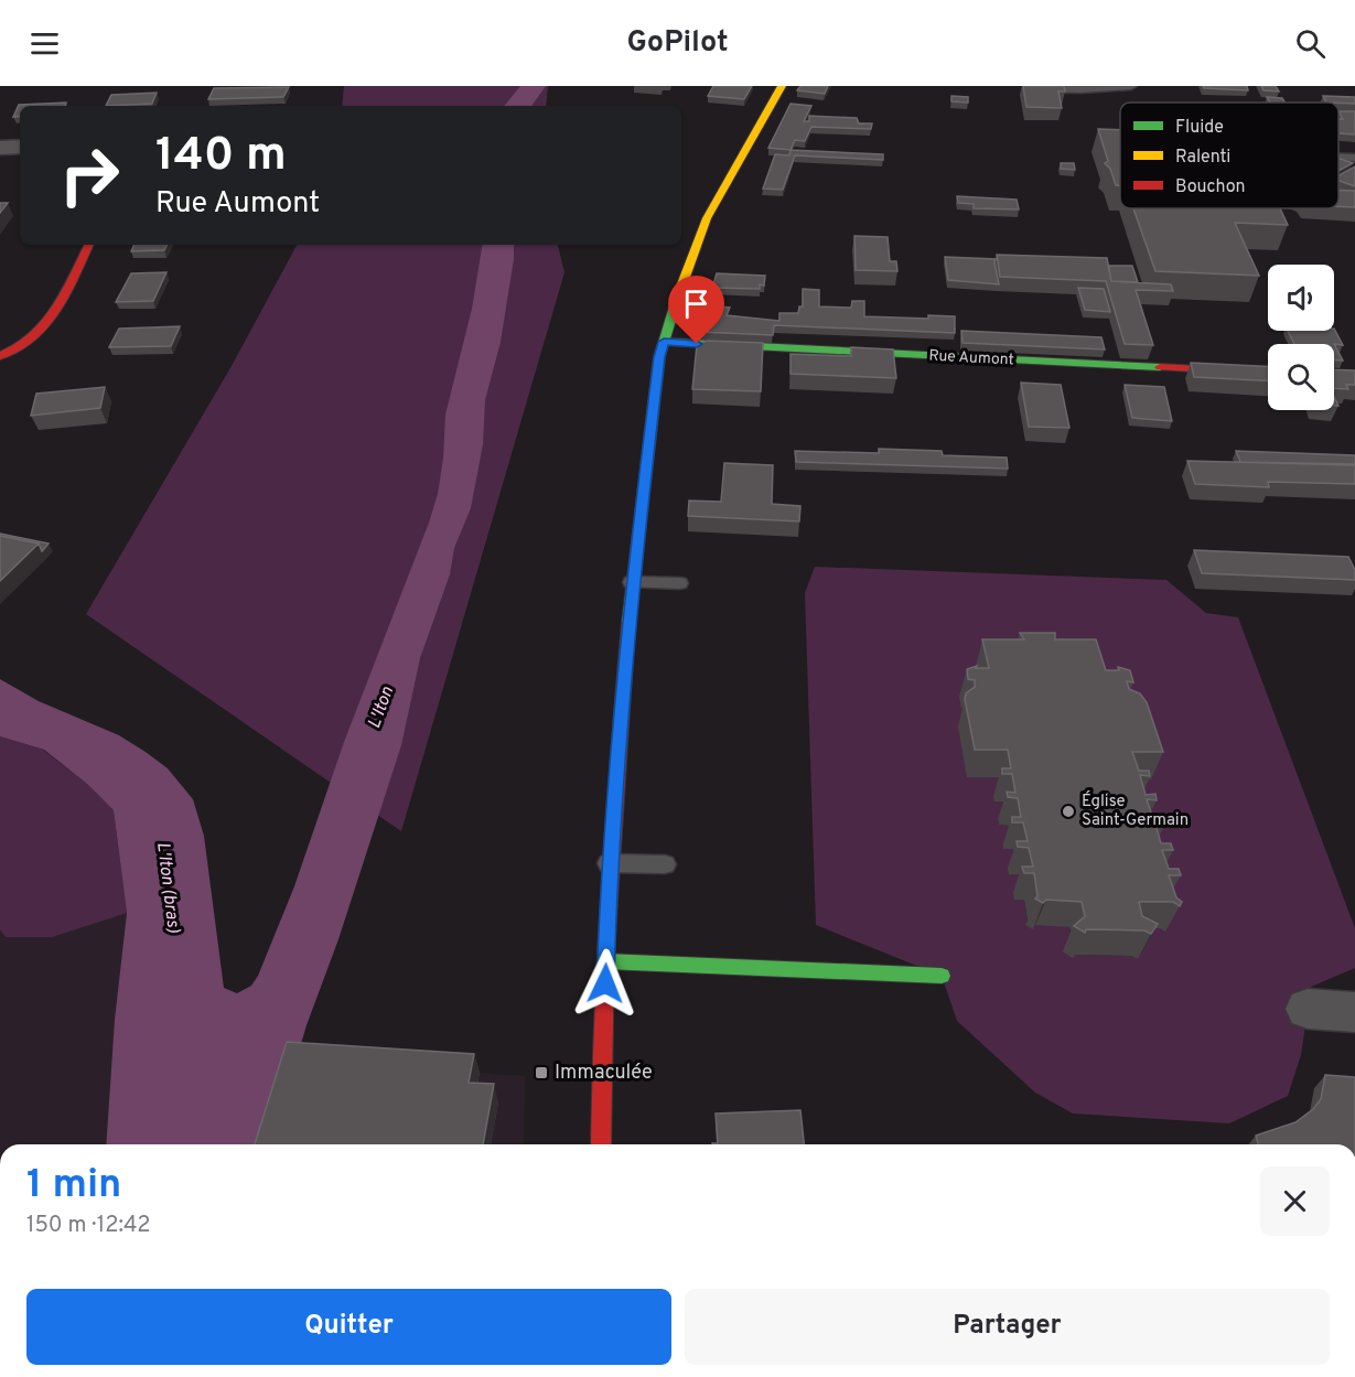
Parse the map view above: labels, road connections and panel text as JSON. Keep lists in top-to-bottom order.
{
  "streets": {
    "main road": ["Rue Aumont"]
  },
  "water": ["L'Iton", "L'Iton (bras)"],
  "places": {
    "other": ["Église Saint-Germain"],
    "transit": ["Immaculée"]
  },
  "legend": ["Fluide", "Ralenti", "Bouchon"],
  "page": {
    "header": "GoPilot",
    "turn": ["140 m", "Rue Aumont"],
    "heading": ["1 min", "150 m · 12:42"],
    "buttons": ["Quitter", "Partager"]
  }
}
